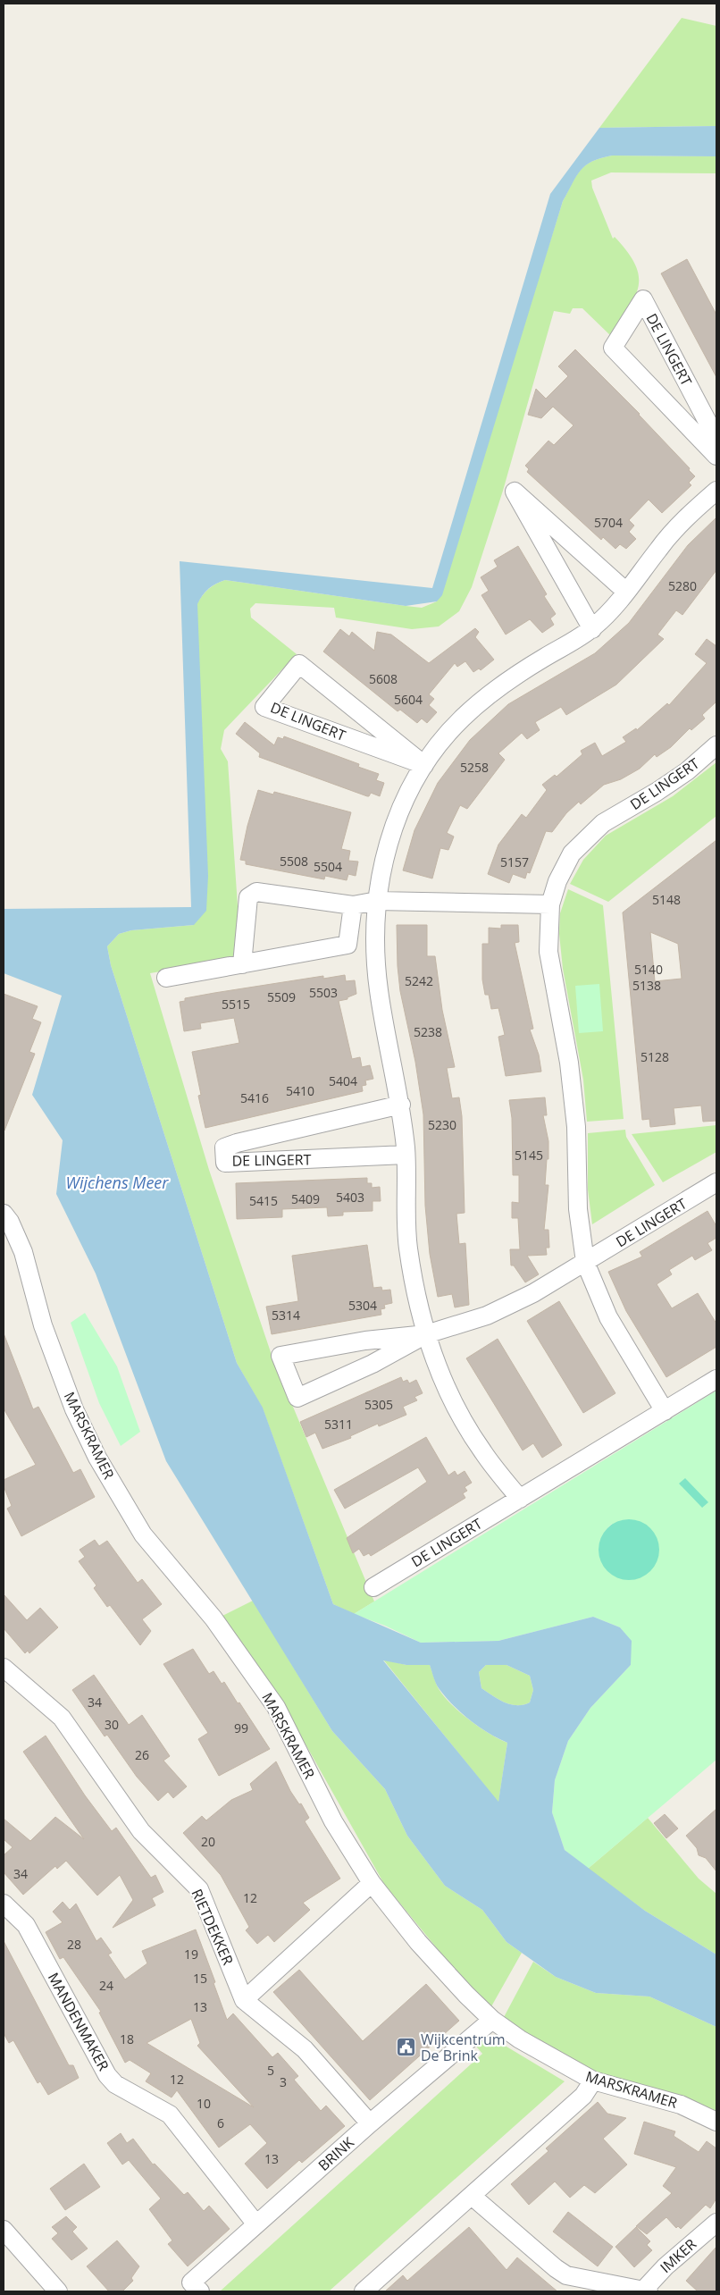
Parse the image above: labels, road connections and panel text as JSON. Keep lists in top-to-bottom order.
{
  "streets": {
    "street": [
      "DE LINGERT",
      "MARSKRAMER",
      "RIETDEKKER",
      "MANDENMAKER",
      "BRINK",
      "IMKER"
    ]
  },
  "crossings": [
    ["MARSKRAMER", "BRINK"],
    ["RIETDEKKER", "BRINK"],
    ["MANDENMAKER", "BRINK"]
  ],
  "water": ["Wijchens Meer"],
  "places": {
    "public building": ["Wijkcentrum De Brink"]
  },
  "house_numbers": [
    "5704",
    "5280",
    "5608",
    "5604",
    "5258",
    "5508",
    "5157",
    "5504",
    "5148",
    "5140",
    "5242",
    "5138",
    "5503",
    "5509",
    "5515",
    "5238",
    "5128",
    "5404",
    "5410",
    "5416",
    "5230",
    "5145",
    "5403",
    "5409",
    "5415",
    "5304",
    "5314",
    "5305",
    "5311",
    "34",
    "30",
    "99",
    "26",
    "20",
    "34",
    "12",
    "28",
    "19",
    "15",
    "24",
    "13",
    "18",
    "5",
    "12",
    "3",
    "10",
    "6",
    "13"
  ]
}
